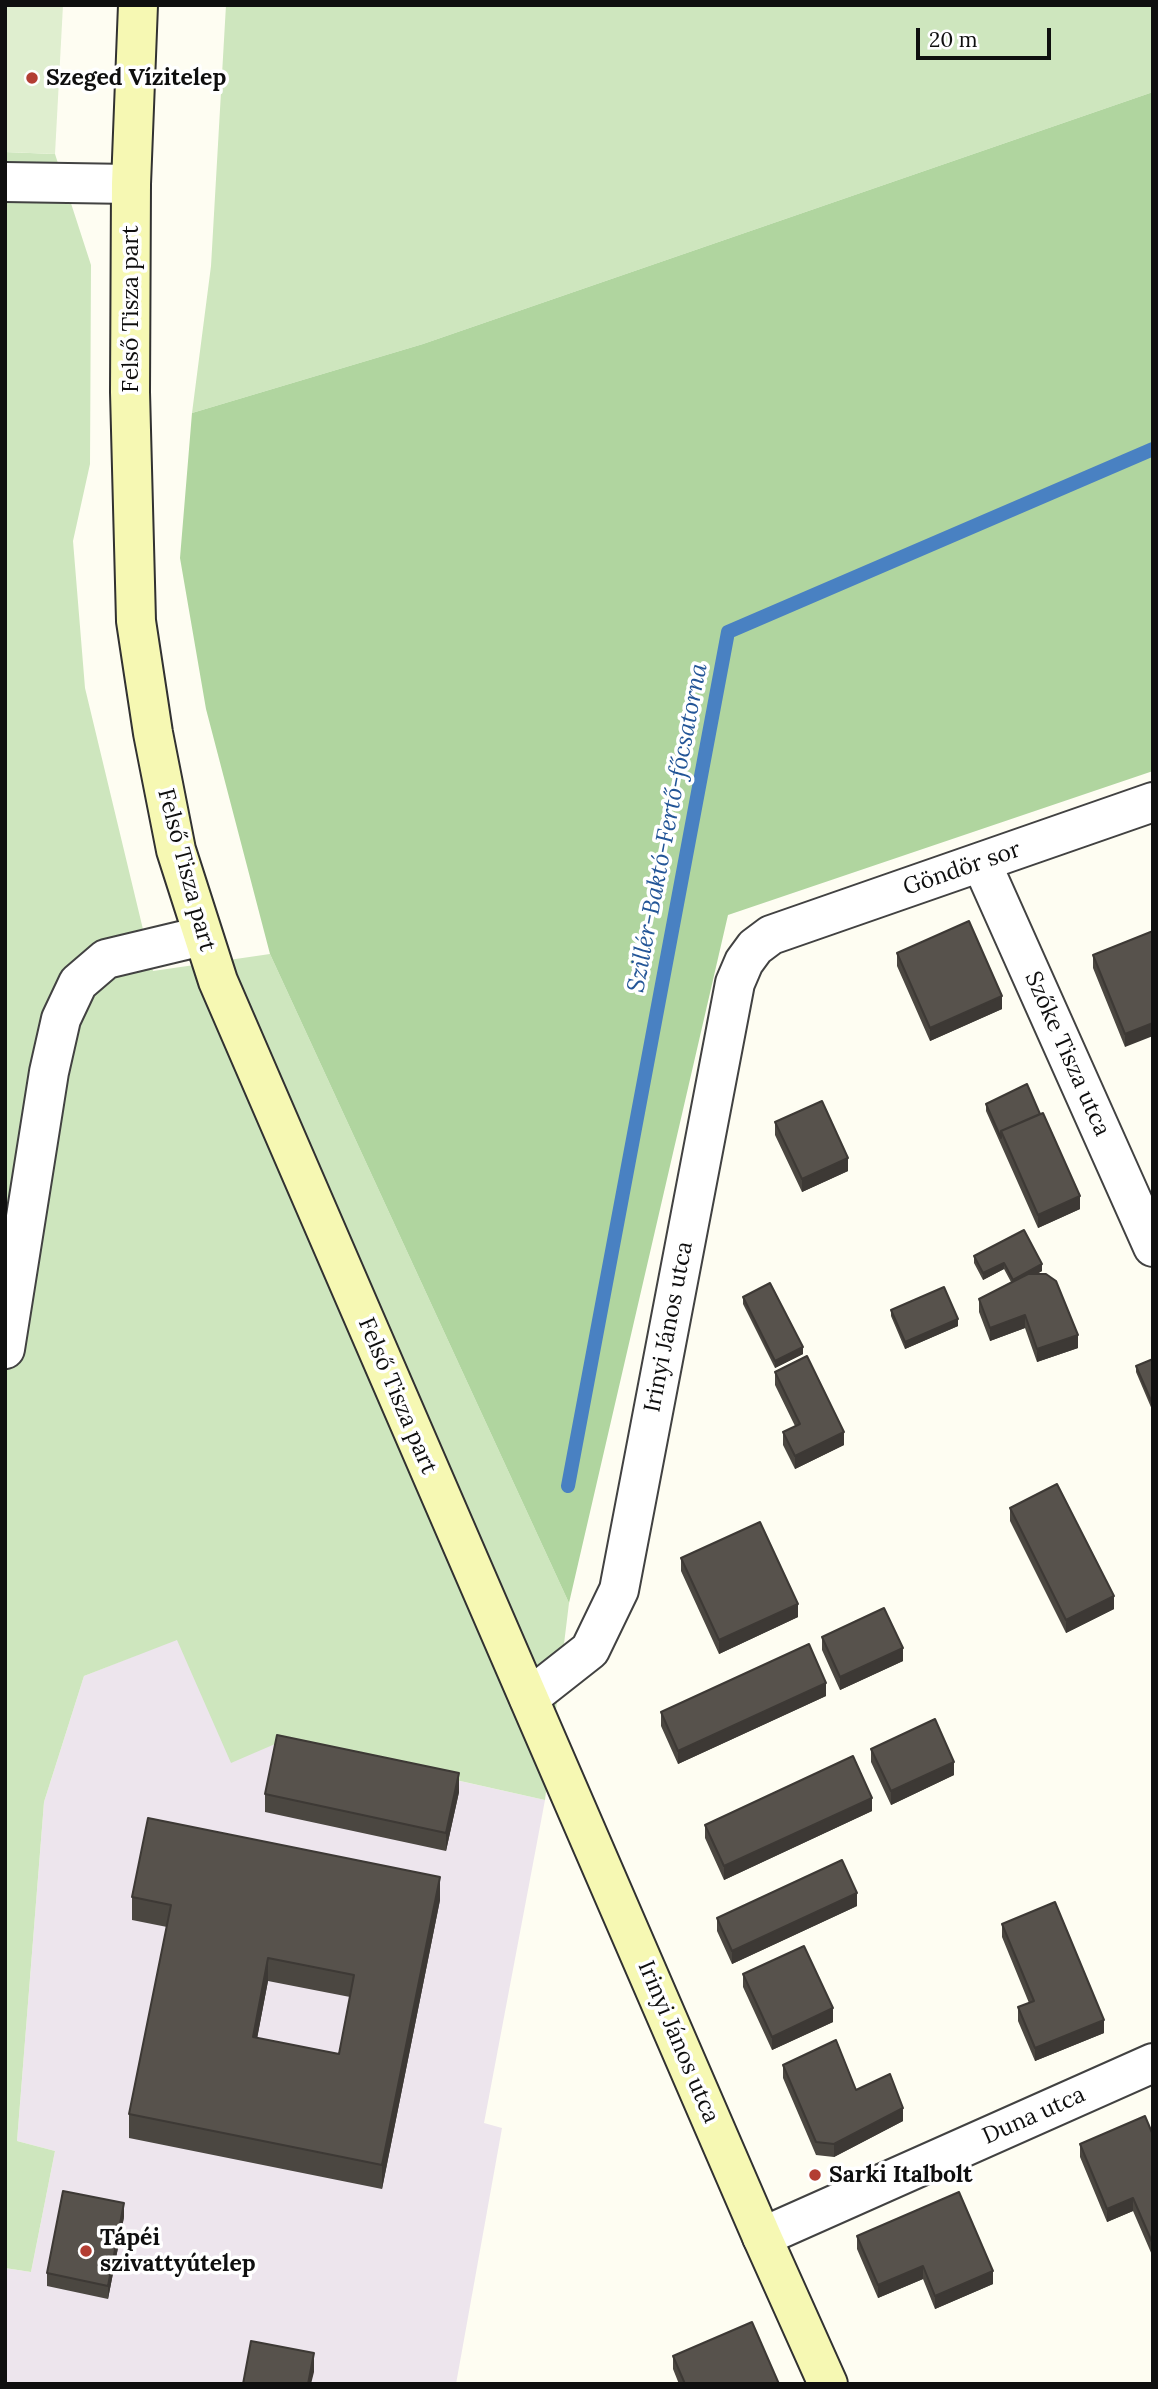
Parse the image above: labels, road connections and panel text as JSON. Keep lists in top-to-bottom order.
{
  "streets": {
    "main road": ["Felső Tisza part", "Irinyi János utca"],
    "street": ["Göndör sor", "Szőke Tisza utca", "Duna utca"]
  },
  "crossings": [
    ["Felső Tisza part", "Irinyi János utca"],
    ["Göndör sor", "Szőke Tisza utca"],
    ["Göndör sor", "Irinyi János utca"],
    ["Irinyi János utca", "Duna utca"]
  ],
  "water": ["Szillér-Baktó-Fertő-főcsatorna"],
  "places": ["Szeged Vízitelep", "Sarki Italbolt", "Tápéi szivattyútelep"],
  "scale_bar": "20 m"
}
